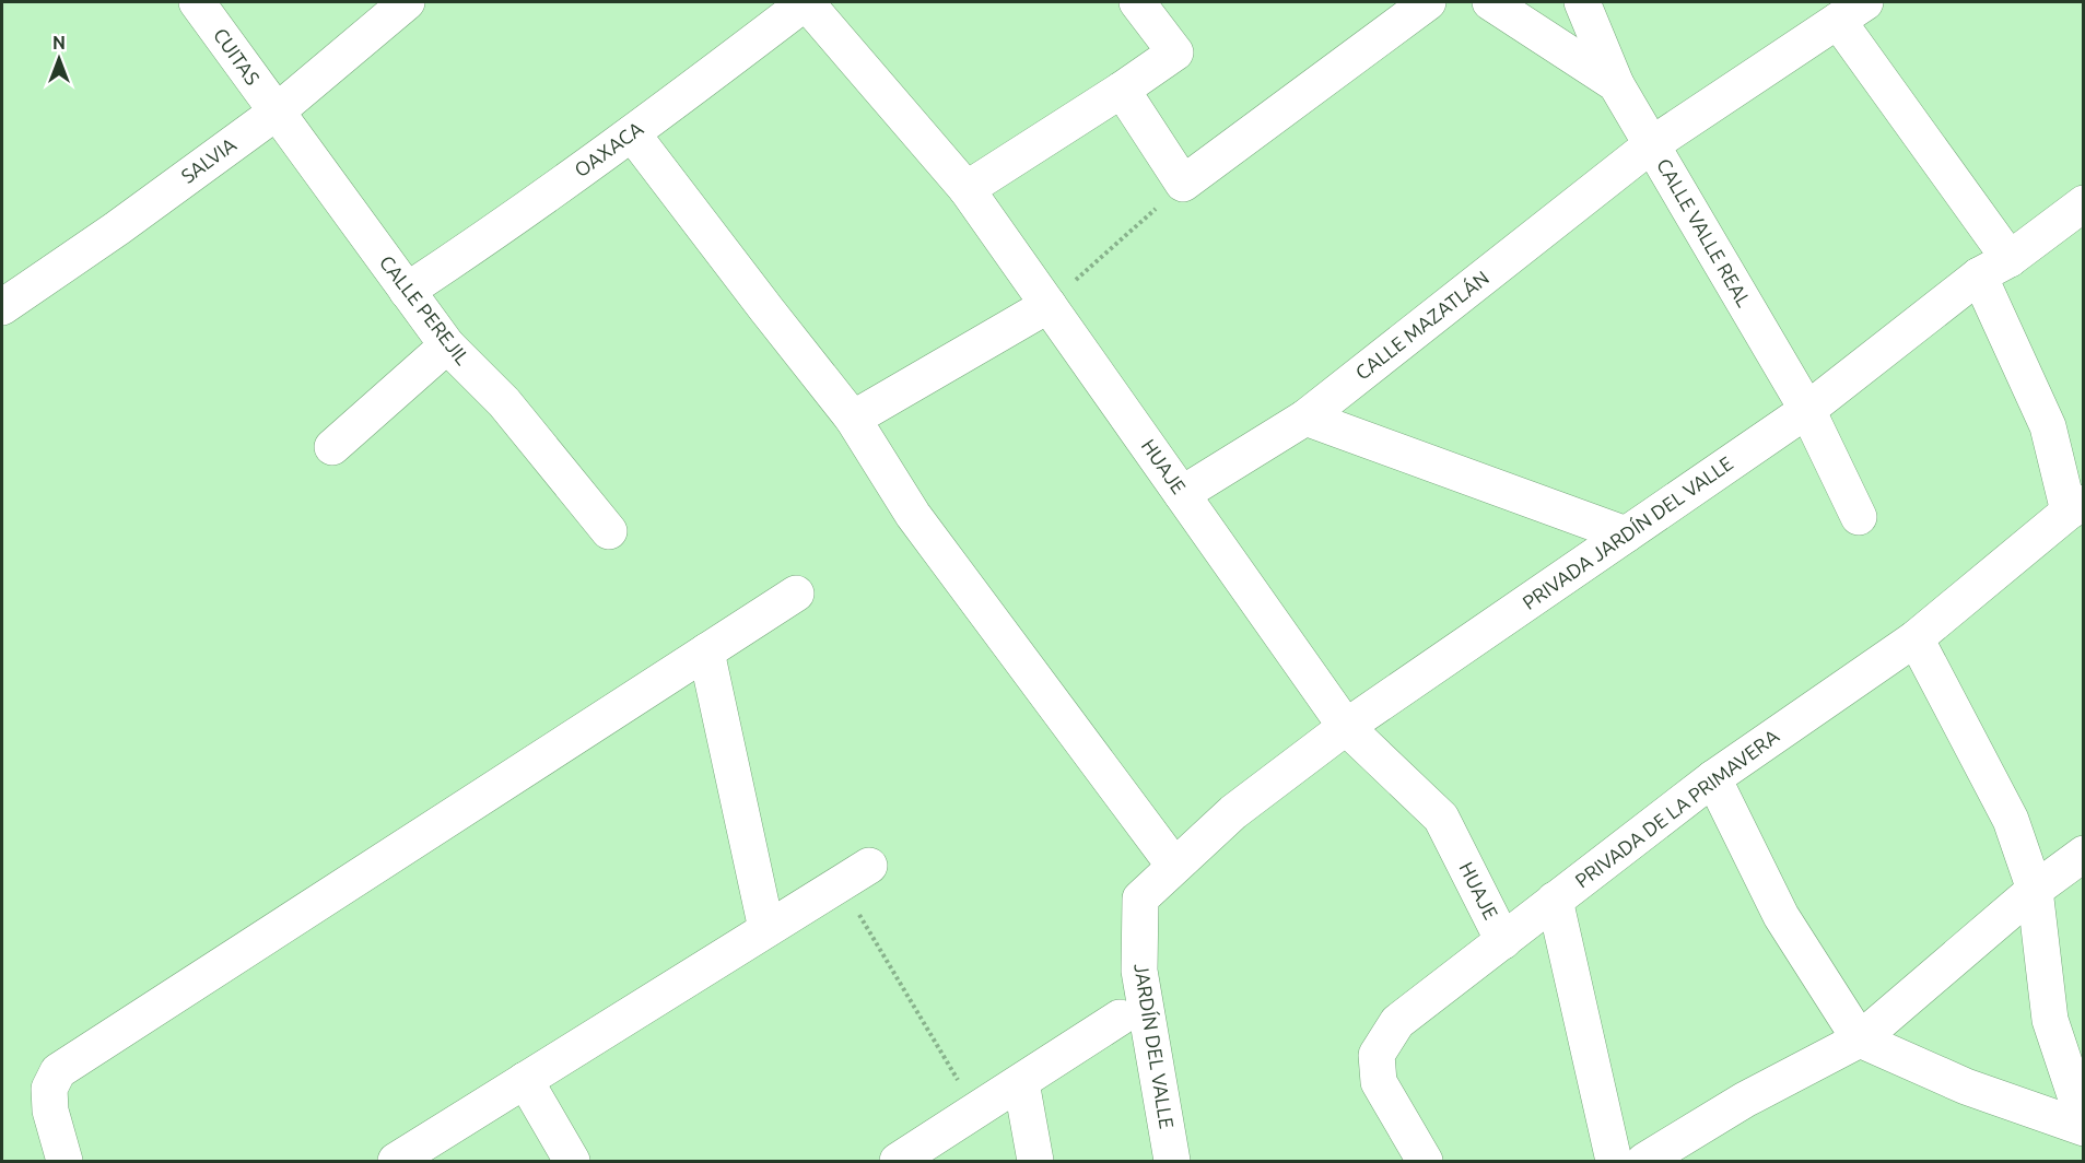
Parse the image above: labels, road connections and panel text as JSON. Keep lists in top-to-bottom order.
{
  "streets": {
    "street": [
      "CUITAS",
      "OAXACA",
      "SALVIA",
      "CALLE VALLE REAL",
      "CALLE PEREJIL",
      "CALLE MAZATLÁN",
      "HUAJE",
      "PRIVADA JARDÍN DEL VALLE",
      "PRIVADA DE LA PRIMAVERA",
      "JARDÍN DEL VALLE"
    ]
  },
  "crossings": [
    ["CUITAS", "SALVIA"],
    ["CUITAS", "CALLE PEREJIL"],
    ["OAXACA", "CALLE PEREJIL"],
    ["OAXACA", "HUAJE"],
    ["SALVIA", "CALLE PEREJIL"],
    ["CALLE VALLE REAL", "CALLE MAZATLÁN"],
    ["CALLE VALLE REAL", "PRIVADA JARDÍN DEL VALLE"],
    ["CALLE MAZATLÁN", "HUAJE"],
    ["HUAJE", "PRIVADA JARDÍN DEL VALLE"],
    ["HUAJE", "PRIVADA DE LA PRIMAVERA"],
    ["PRIVADA JARDÍN DEL VALLE", "JARDÍN DEL VALLE"]
  ],
  "north": "top"
}
